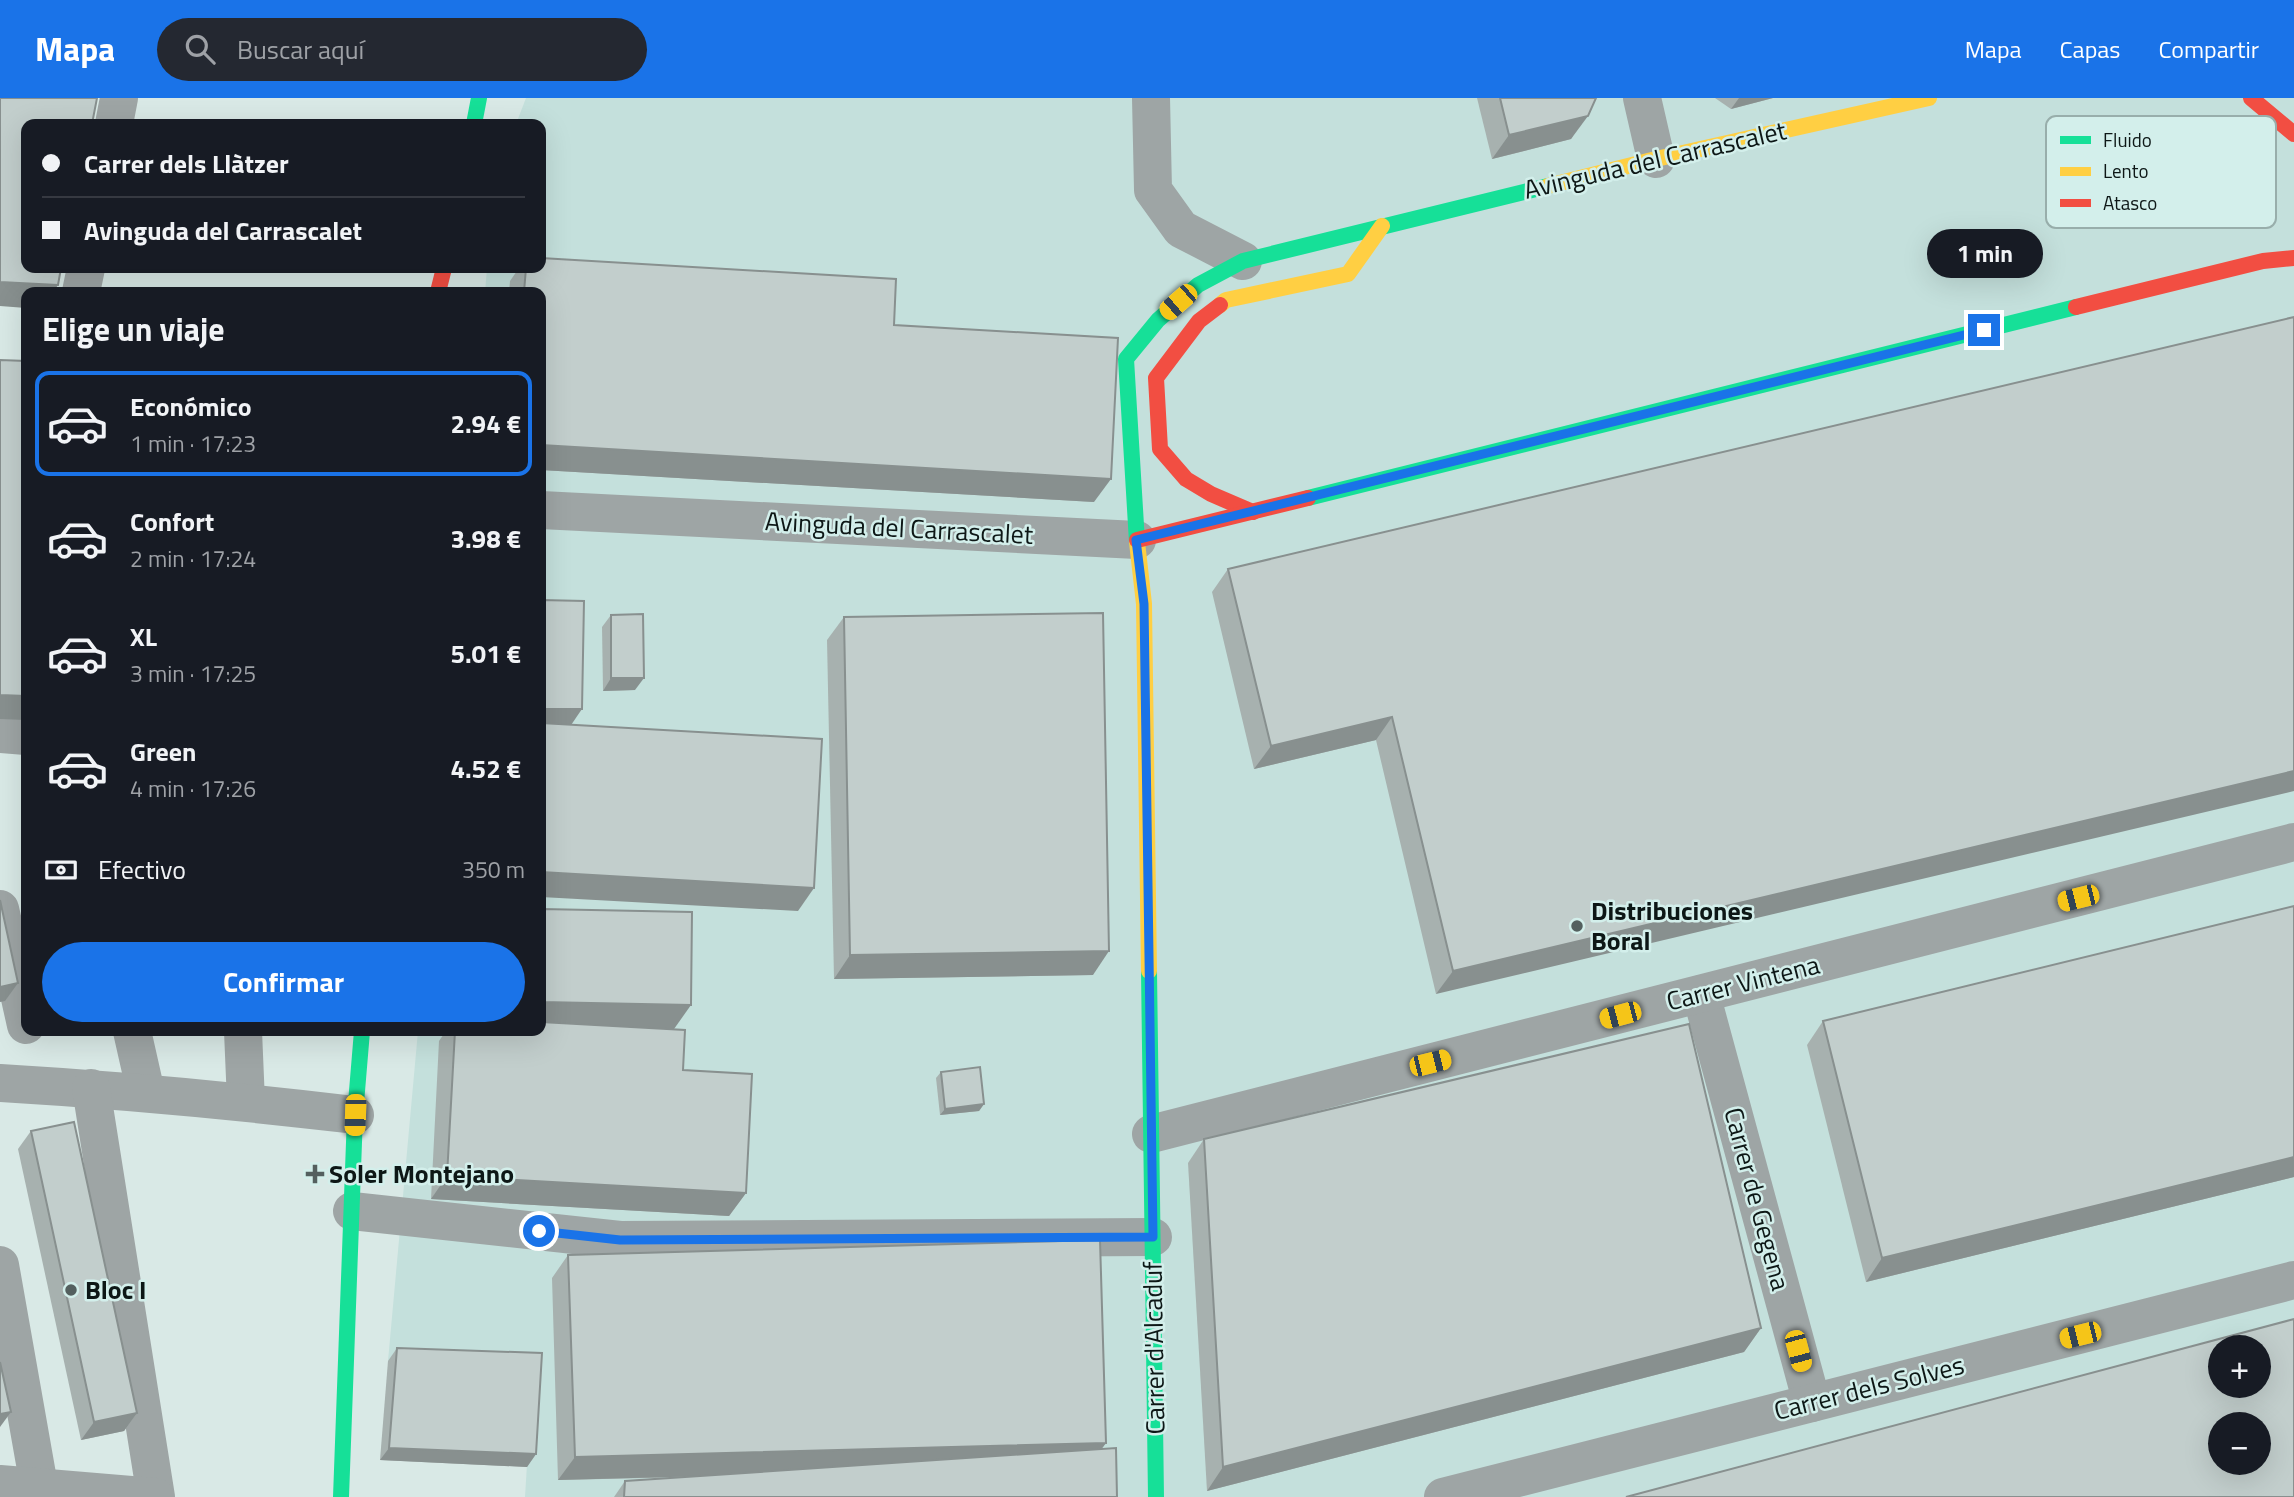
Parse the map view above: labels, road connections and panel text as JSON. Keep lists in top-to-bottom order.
{
  "streets": {
    "street": [
      "Avinguda del Carrascalet",
      "Carrer Vintena",
      "Carrer de Gegena",
      "Carrer d'Alcaduf",
      "Carrer dels Solves"
    ]
  },
  "crossings": [
    ["Avinguda del Carrascalet", "Carrer d'Alcaduf"],
    ["Carrer Vintena", "Carrer de Gegena"],
    ["Carrer Vintena", "Carrer d'Alcaduf"],
    ["Carrer de Gegena", "Carrer dels Solves"]
  ],
  "places": {
    "other": ["Distribuciones Boral", "Bloc I"],
    "health": ["Soler Montejano"]
  },
  "legend": ["Fluido", "Lento", "Atasco"],
  "page": {
    "header": "Mapa",
    "search": "Buscar aquí",
    "nav": ["Mapa", "Capas", "Compartir"],
    "banner": ["Carrer dels Llàtzer", "Avinguda del Carrascalet"],
    "bubble": "1 min",
    "heading": "Elige un viaje",
    "list": [
      {
        "name": "Económico",
        "note": "1 min · 17:23",
        "value": "2.94 €"
      },
      {
        "name": "Confort",
        "note": "2 min · 17:24",
        "value": "3.98 €"
      },
      {
        "name": "XL",
        "note": "3 min · 17:25",
        "value": "5.01 €"
      },
      {
        "name": "Green",
        "note": "4 min · 17:26",
        "value": "4.52 €"
      }
    ],
    "pay": ["Efectivo", "350 m"],
    "buttons": "Confirmar",
    "map_buttons": ["+", "−"]
  }
}
